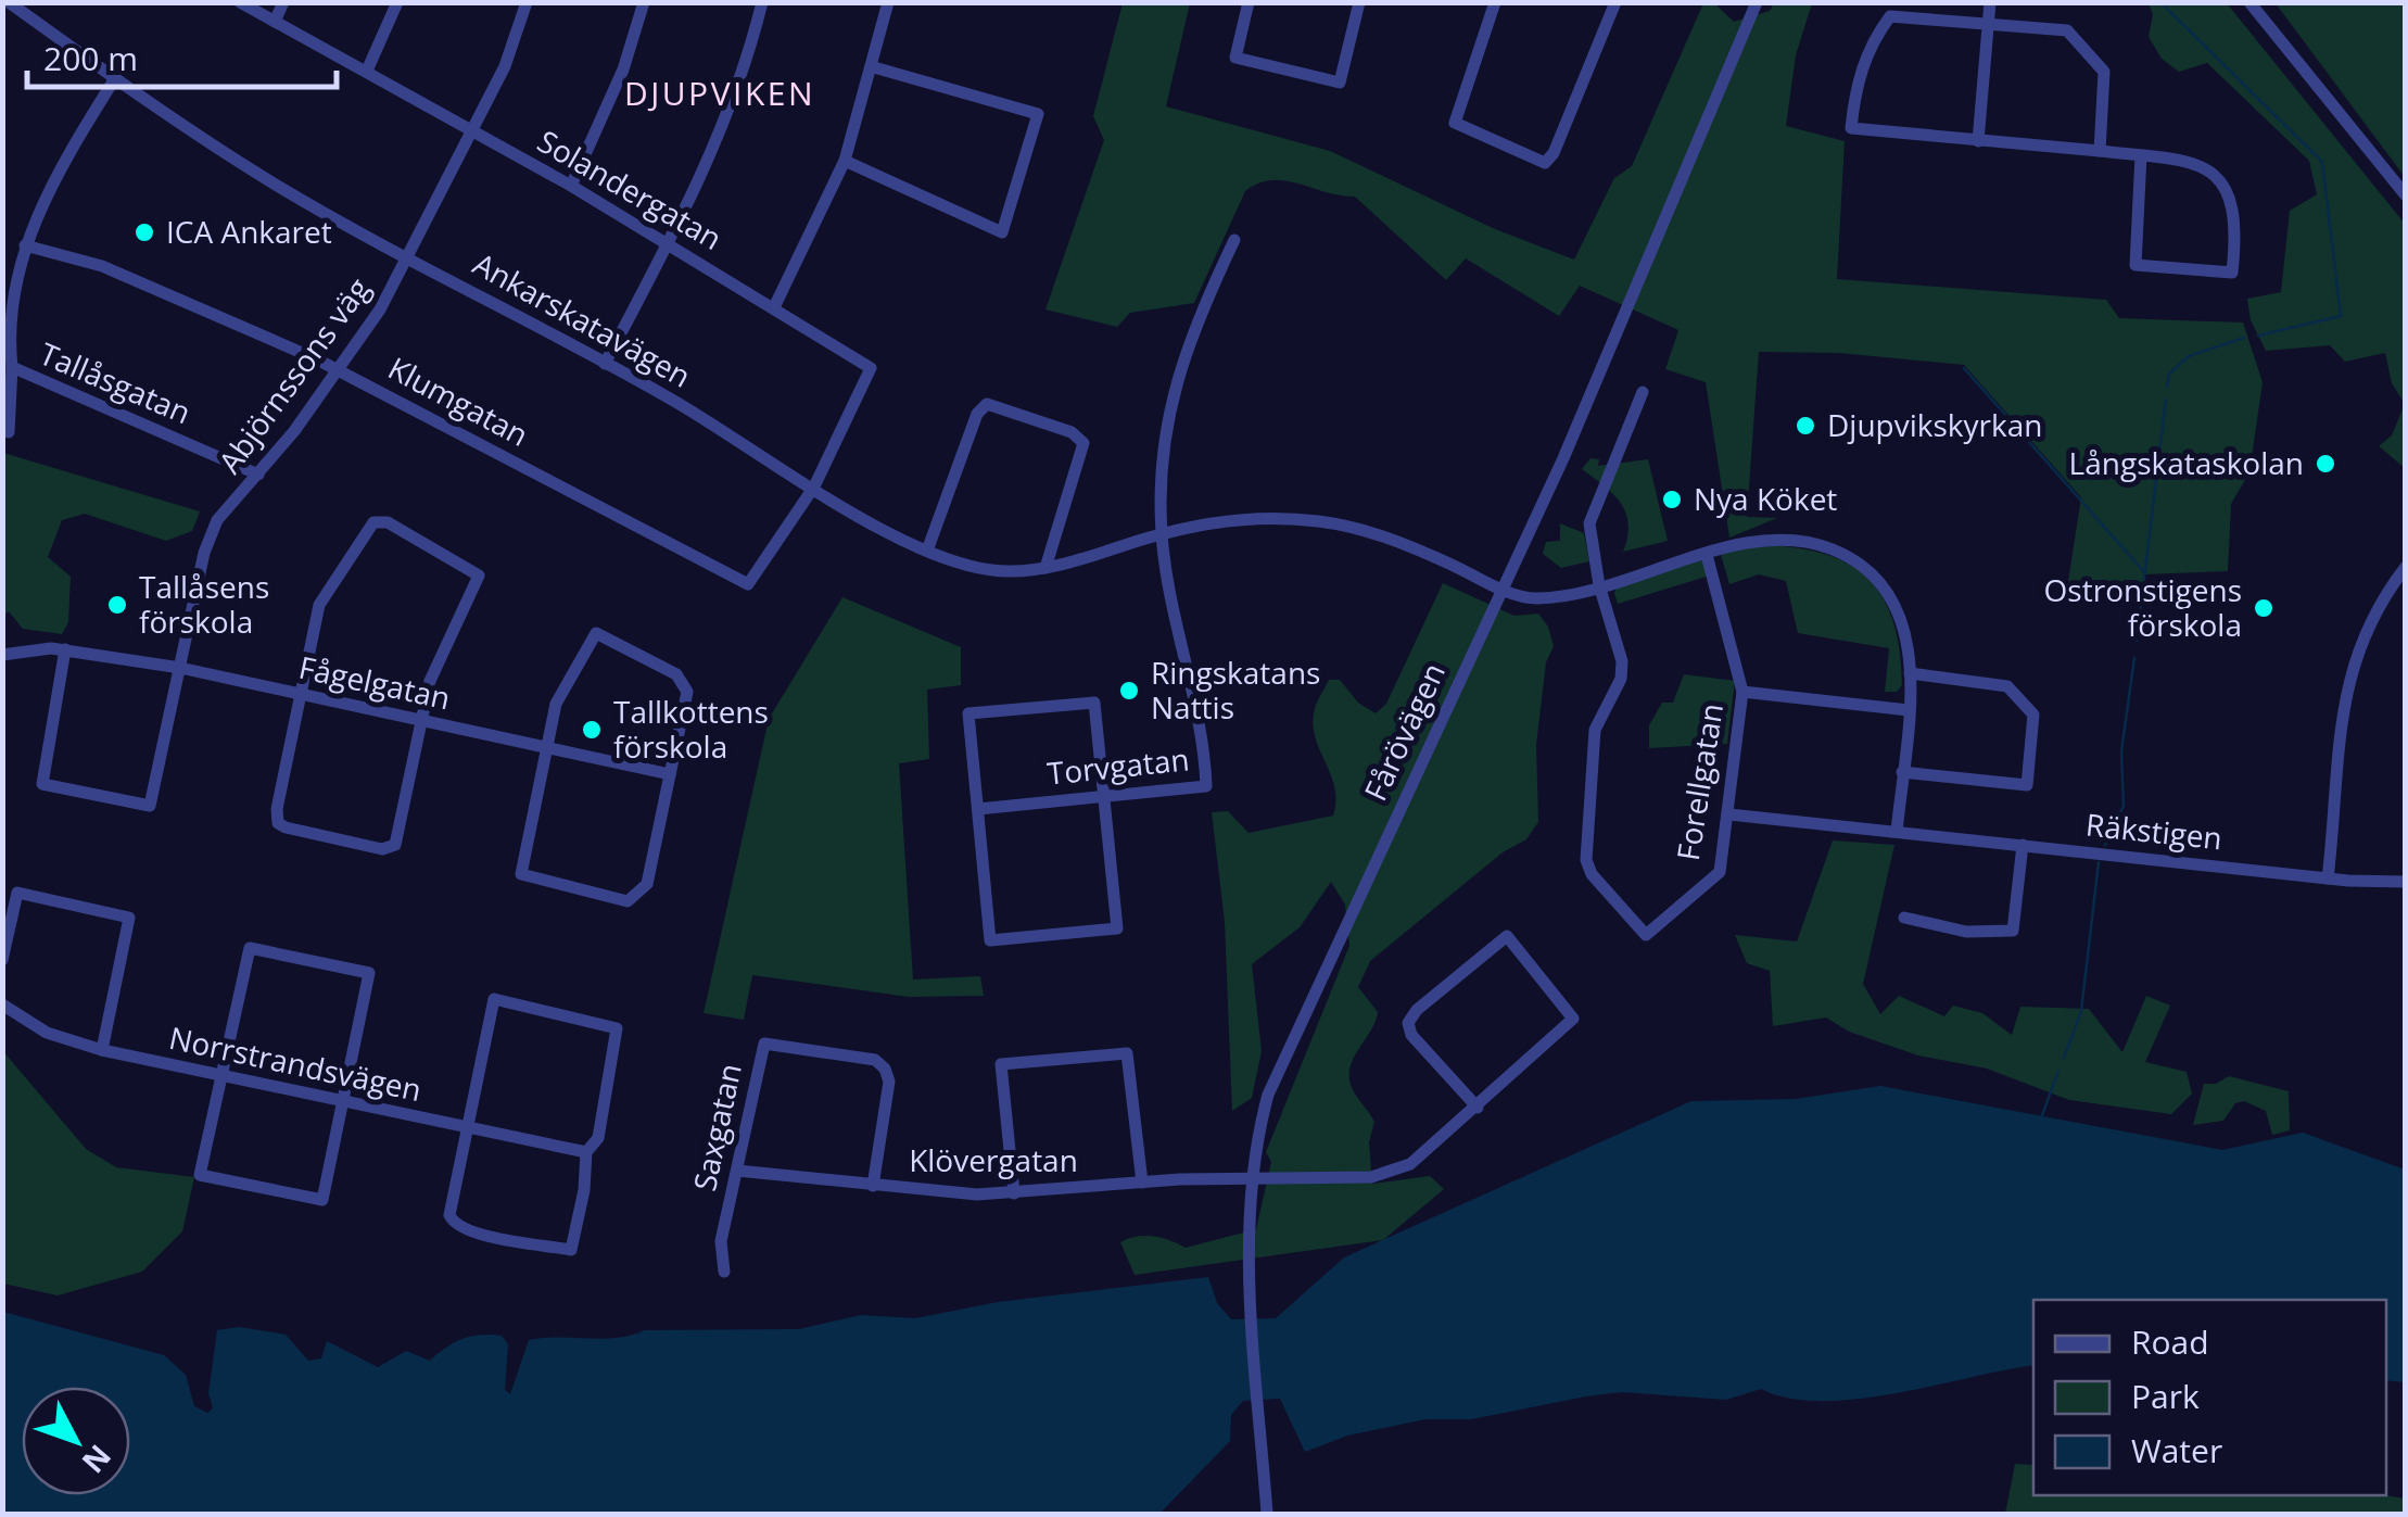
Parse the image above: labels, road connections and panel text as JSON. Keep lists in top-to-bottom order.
{
  "streets": {
    "street": [
      "Solandergatan",
      "Ankarskatavägen",
      "Abjörnssons väg",
      "Tallåsgatan",
      "Klumgatan",
      "Fågelgatan",
      "Fårövägen",
      "Torvgatan",
      "Forellgatan",
      "Räkstigen",
      "Norrstrandsvägen",
      "Saxgatan",
      "Klövergatan"
    ]
  },
  "crossings": [
    ["Solandergatan", "Ankarskatavägen"],
    ["Solandergatan", "Abjörnssons väg"],
    ["Solandergatan", "Klumgatan"],
    ["Ankarskatavägen", "Abjörnssons väg"],
    ["Ankarskatavägen", "Tallåsgatan"],
    ["Ankarskatavägen", "Klumgatan"],
    ["Ankarskatavägen", "Fårövägen"],
    ["Ankarskatavägen", "Torvgatan"],
    ["Ankarskatavägen", "Forellgatan"],
    ["Ankarskatavägen", "Räkstigen"],
    ["Abjörnssons väg", "Tallåsgatan"],
    ["Abjörnssons väg", "Klumgatan"],
    ["Abjörnssons väg", "Fågelgatan"],
    ["Tallåsgatan", "Klumgatan"],
    ["Fårövägen", "Klövergatan"],
    ["Forellgatan", "Räkstigen"],
    ["Saxgatan", "Klövergatan"]
  ],
  "districts": ["DJUPVIKEN"],
  "places": [
    "ICA Ankaret",
    "Djupvikskyrkan",
    "Långskataskolan",
    "Nya Köket",
    "Tallåsens förskola",
    "Ostronstigens förskola",
    "Ringskatans Nattis",
    "Tallkottens förskola"
  ],
  "legend": ["Road", "Park", "Water"],
  "scale_bar": "200 m",
  "north": "bottom right"
}
